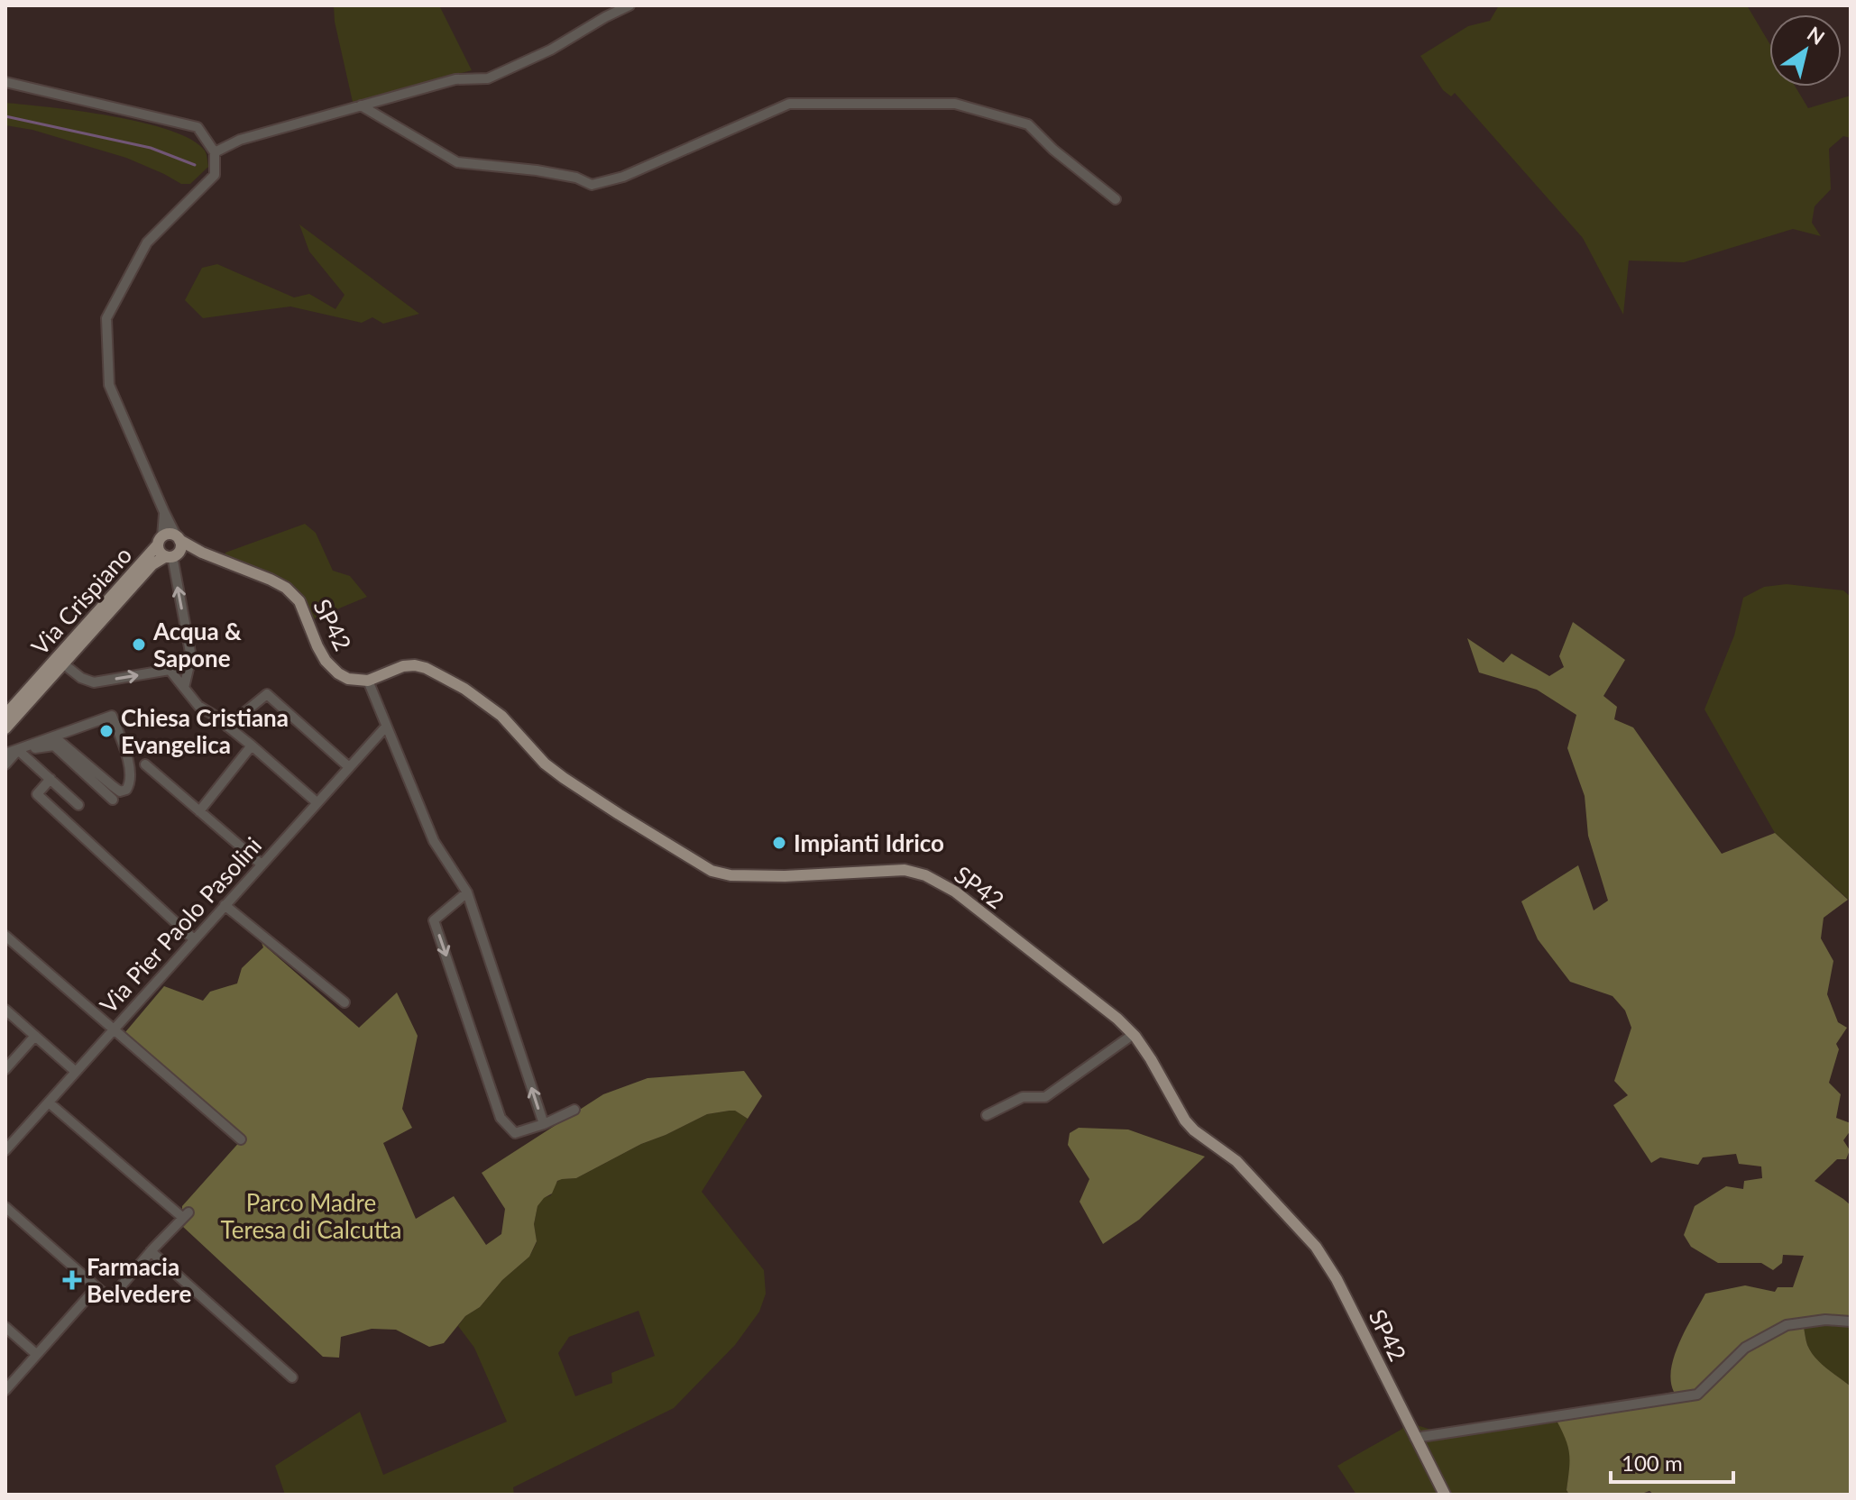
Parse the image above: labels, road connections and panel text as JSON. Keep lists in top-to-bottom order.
{
  "streets": {
    "main road": ["Via Crispiano", "SP42"],
    "street": ["Via Pier Paolo Pasolini"]
  },
  "crossings": [
    ["Via Crispiano", "SP42"]
  ],
  "parks": ["Parco Madre Teresa di Calcutta"],
  "places": {
    "other": ["Acqua & Sapone", "Chiesa Cristiana Evangelica", "Impianti Idrico"],
    "health": ["Farmacia Belvedere"]
  },
  "scale_bar": "100 m",
  "north": "top right"
}
